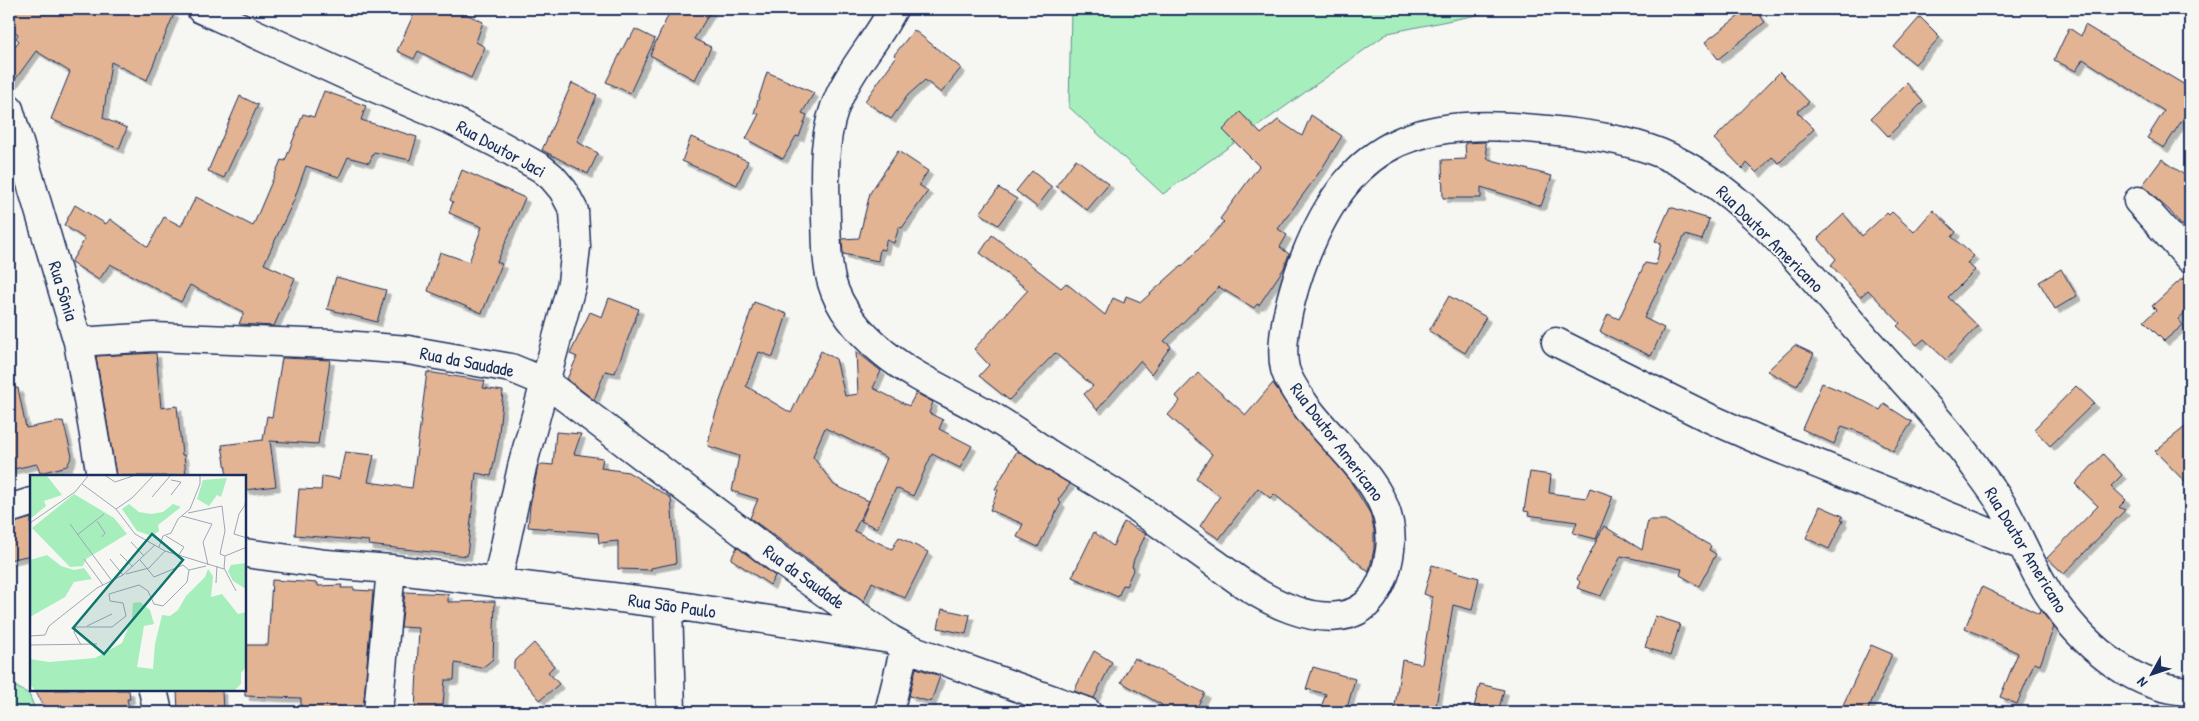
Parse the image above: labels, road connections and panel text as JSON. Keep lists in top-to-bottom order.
{
  "streets": {
    "street": [
      "Rua Doutor Jaci",
      "Rua Doutor Americano",
      "Rua Sônia",
      "Rua da Saudade",
      "Rua São Paulo"
    ]
  },
  "crossings": [
    ["Rua Doutor Jaci", "Rua da Saudade"],
    ["Rua Doutor Jaci", "Rua São Paulo"],
    ["Rua Sônia", "Rua da Saudade"],
    ["Rua da Saudade", "Rua São Paulo"]
  ],
  "north": "bottom left"
}
